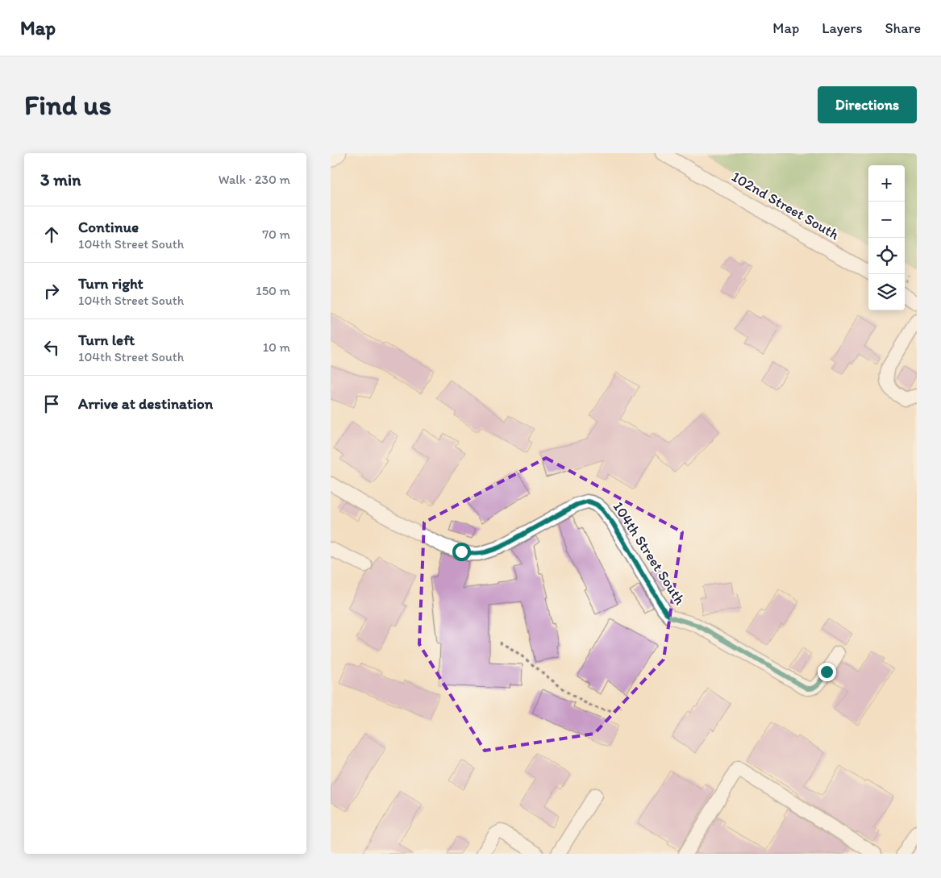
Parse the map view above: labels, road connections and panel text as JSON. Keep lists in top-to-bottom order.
{
  "streets": {
    "street": ["102nd Street South", "104th Street South"]
  },
  "page": {
    "header": "Map",
    "nav": ["Map", "Layers", "Share"],
    "buttons": "Directions",
    "title": "Find us",
    "heading": ["3 min", "Walk · 230 m"],
    "map_buttons": ["+", "−"],
    "list": [
      ["Continue", "104th Street South", "70 m"],
      ["Turn right", "104th Street South", "150 m"],
      ["Turn left", "104th Street South", "10 m"],
      "Arrive at destination"
    ]
  }
}
